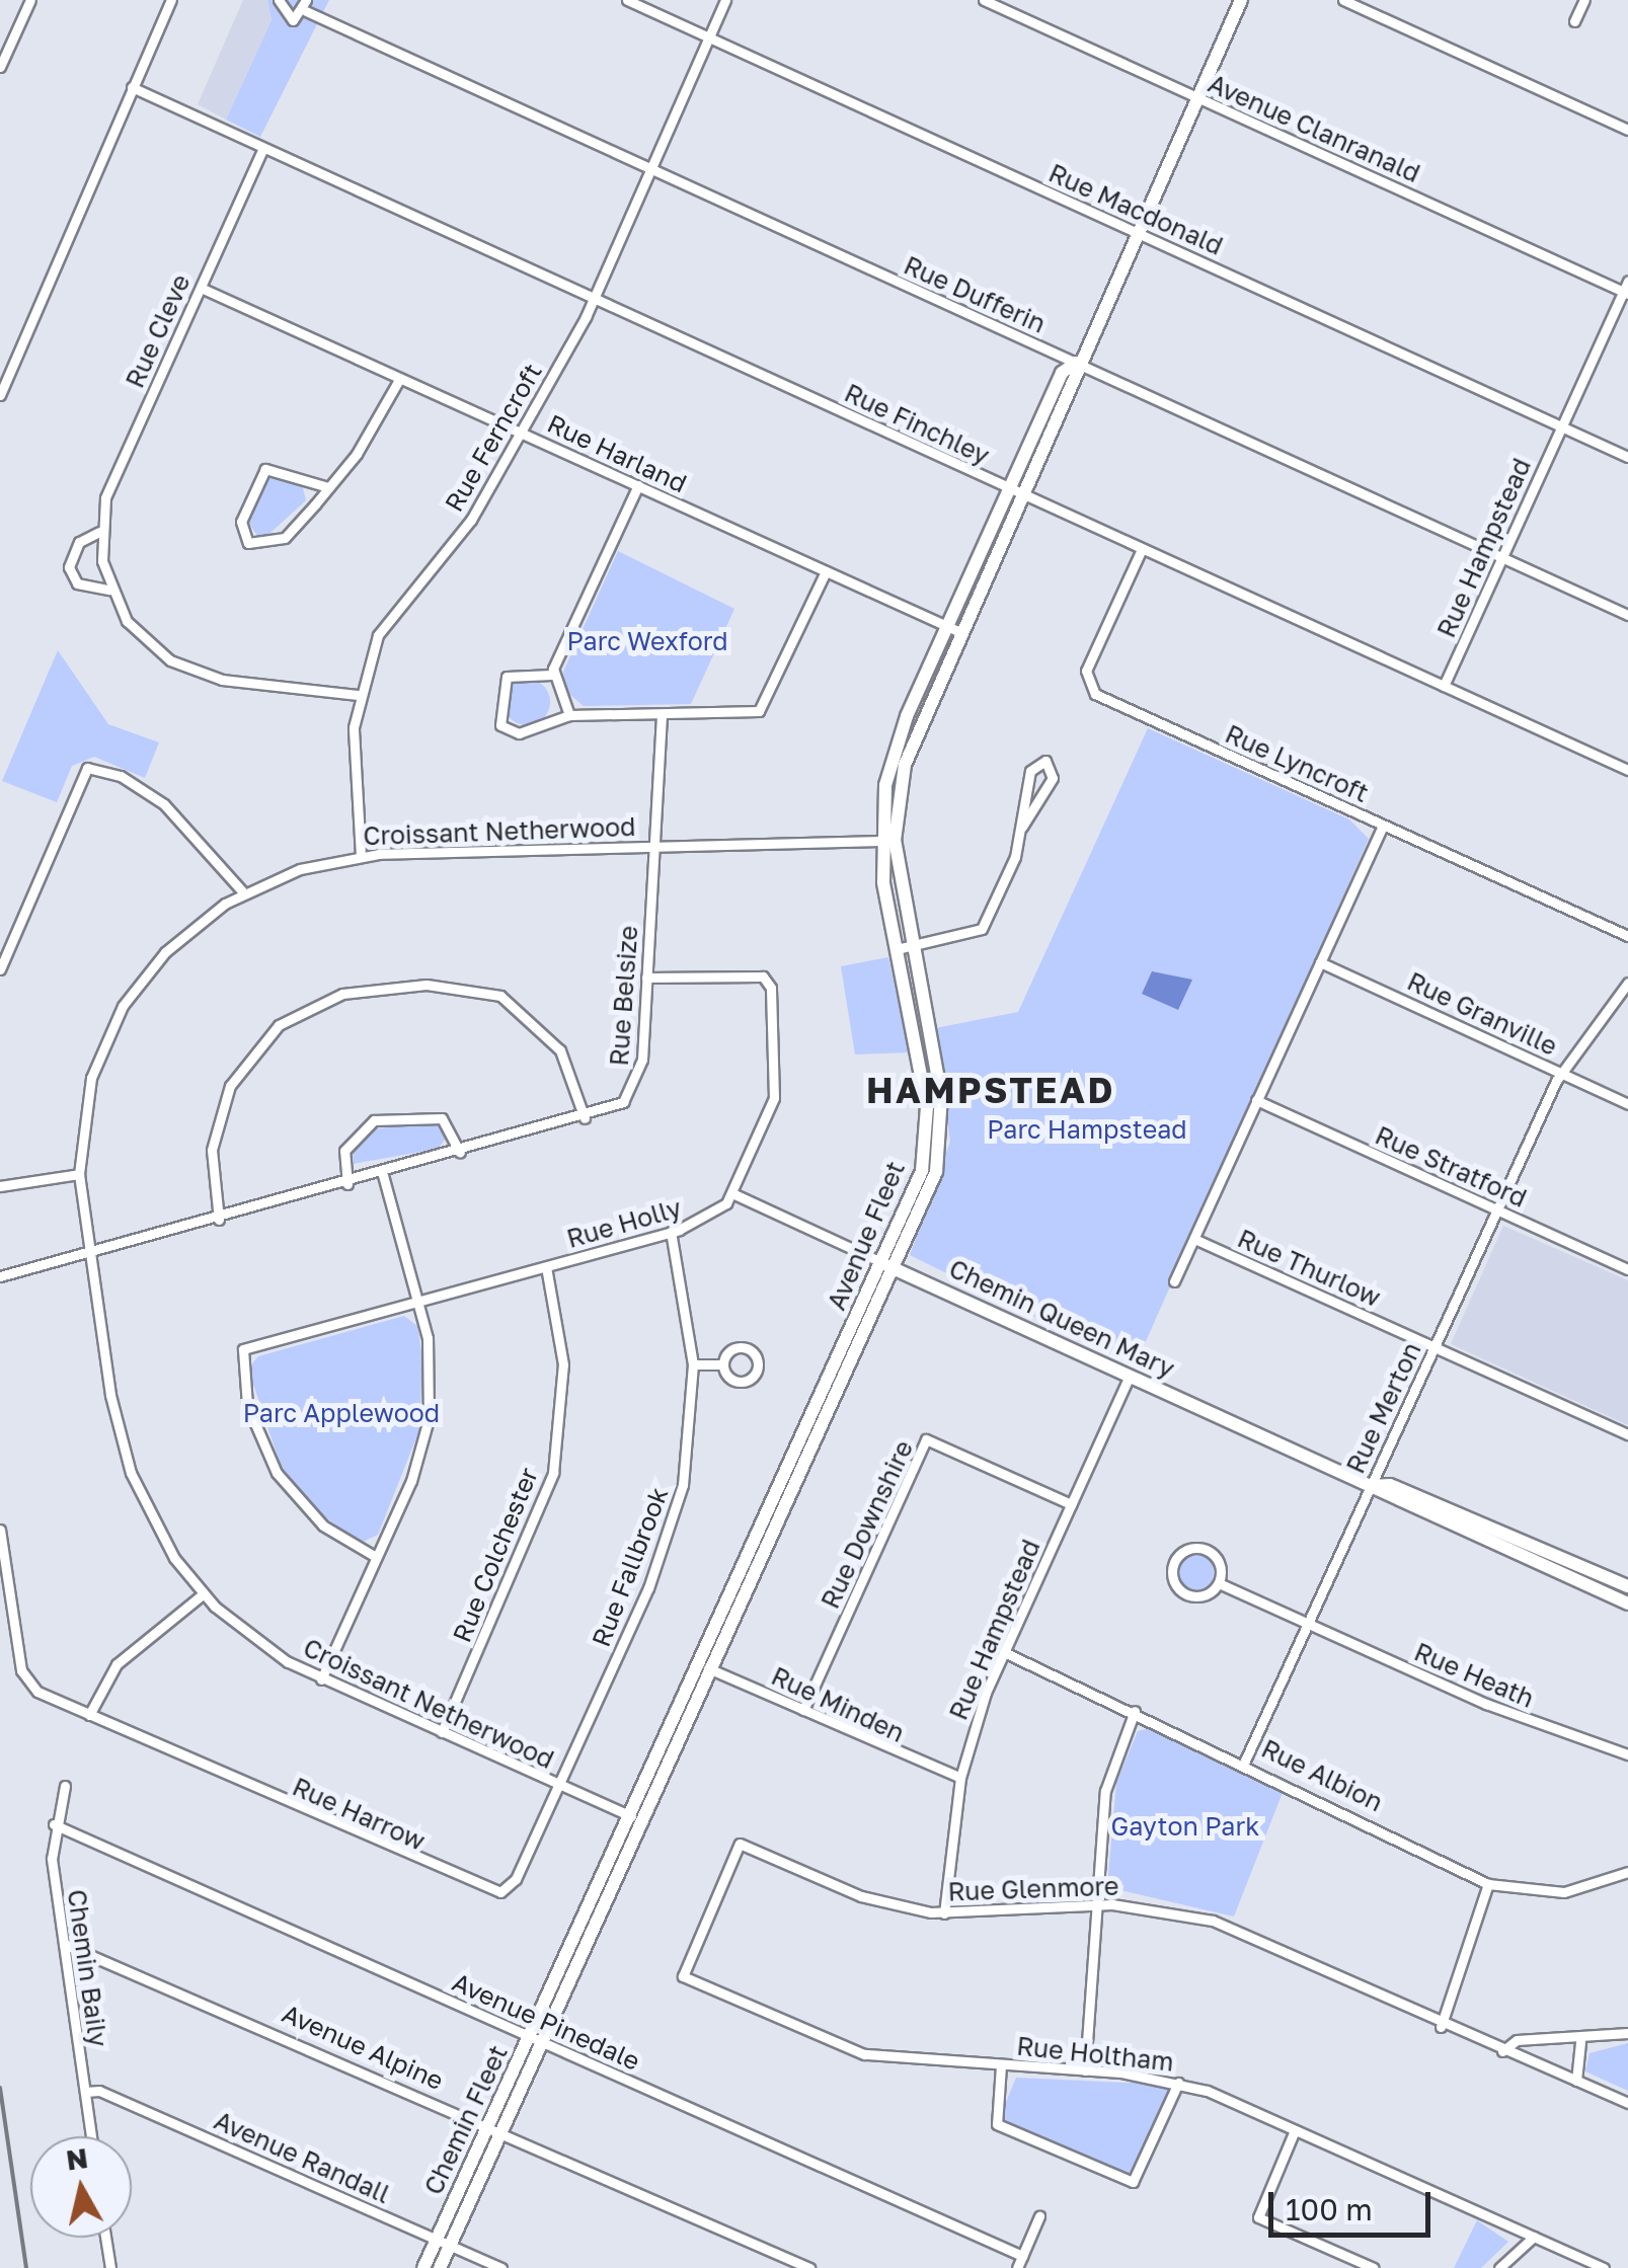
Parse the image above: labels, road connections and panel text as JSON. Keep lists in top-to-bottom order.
{
  "streets": {
    "main road": ["Avenue Fleet", "Chemin Queen Mary", "Chemin Fleet"],
    "street": [
      "Avenue Clanranald",
      "Rue Macdonald",
      "Rue Dufferin",
      "Rue Cleve",
      "Rue Finchley",
      "Rue Ferncroft",
      "Rue Harland",
      "Rue Hampstead",
      "Rue Lyncroft",
      "Croissant Netherwood",
      "Rue Belsize",
      "Rue Granville",
      "Rue Stratford",
      "Rue Holly",
      "Rue Thurlow",
      "Rue Merton",
      "Rue Downshire",
      "Rue Colchester",
      "Rue Fallbrook",
      "Rue Heath",
      "Rue Minden",
      "Rue Albion",
      "Rue Harrow",
      "Rue Glenmore",
      "Chemin Baily",
      "Avenue Pinedale",
      "Avenue Alpine",
      "Rue Holtham",
      "Avenue Randall"
    ]
  },
  "crossings": [
    ["Avenue Clanranald", "Rue Hampstead"],
    ["Avenue Clanranald", "Avenue Fleet"],
    ["Rue Macdonald", "Rue Ferncroft"],
    ["Rue Macdonald", "Rue Hampstead"],
    ["Rue Macdonald", "Avenue Fleet"],
    ["Rue Dufferin", "Rue Ferncroft"],
    ["Rue Dufferin", "Rue Hampstead"],
    ["Rue Dufferin", "Avenue Fleet"],
    ["Rue Cleve", "Rue Finchley"],
    ["Rue Cleve", "Rue Ferncroft"],
    ["Rue Cleve", "Rue Harland"],
    ["Rue Finchley", "Rue Ferncroft"],
    ["Rue Finchley", "Rue Hampstead"],
    ["Rue Finchley", "Rue Lyncroft"],
    ["Rue Finchley", "Avenue Fleet"],
    ["Rue Ferncroft", "Rue Harland"],
    ["Rue Ferncroft", "Croissant Netherwood"],
    ["Rue Harland", "Avenue Fleet"],
    ["Rue Hampstead", "Chemin Queen Mary"],
    ["Rue Hampstead", "Rue Downshire"],
    ["Rue Hampstead", "Rue Minden"],
    ["Rue Hampstead", "Rue Albion"],
    ["Rue Hampstead", "Rue Glenmore"],
    ["Croissant Netherwood", "Rue Belsize"],
    ["Croissant Netherwood", "Avenue Fleet"],
    ["Croissant Netherwood", "Rue Colchester"],
    ["Croissant Netherwood", "Rue Fallbrook"],
    ["Croissant Netherwood", "Rue Harrow"],
    ["Rue Granville", "Rue Merton"],
    ["Rue Stratford", "Rue Merton"],
    ["Rue Holly", "Chemin Queen Mary"],
    ["Rue Holly", "Rue Colchester"],
    ["Rue Holly", "Rue Fallbrook"],
    ["Avenue Fleet", "Chemin Queen Mary"],
    ["Avenue Fleet", "Rue Minden"],
    ["Avenue Fleet", "Chemin Fleet"],
    ["Rue Thurlow", "Rue Merton"],
    ["Chemin Queen Mary", "Rue Merton"],
    ["Rue Merton", "Rue Heath"],
    ["Rue Merton", "Rue Albion"],
    ["Rue Downshire", "Rue Minden"],
    ["Rue Fallbrook", "Rue Harrow"],
    ["Rue Glenmore", "Rue Holtham"],
    ["Chemin Baily", "Avenue Pinedale"],
    ["Chemin Baily", "Avenue Alpine"],
    ["Chemin Baily", "Avenue Randall"],
    ["Avenue Pinedale", "Chemin Fleet"],
    ["Avenue Alpine", "Chemin Fleet"],
    ["Chemin Fleet", "Avenue Randall"]
  ],
  "districts": ["HAMPSTEAD"],
  "parks": [
    "Parc Wexford",
    "Parc Hampstead",
    "Parc Applewood",
    "Gayton Park"
  ],
  "scale_bar": "100 m",
  "north": "top"
}
